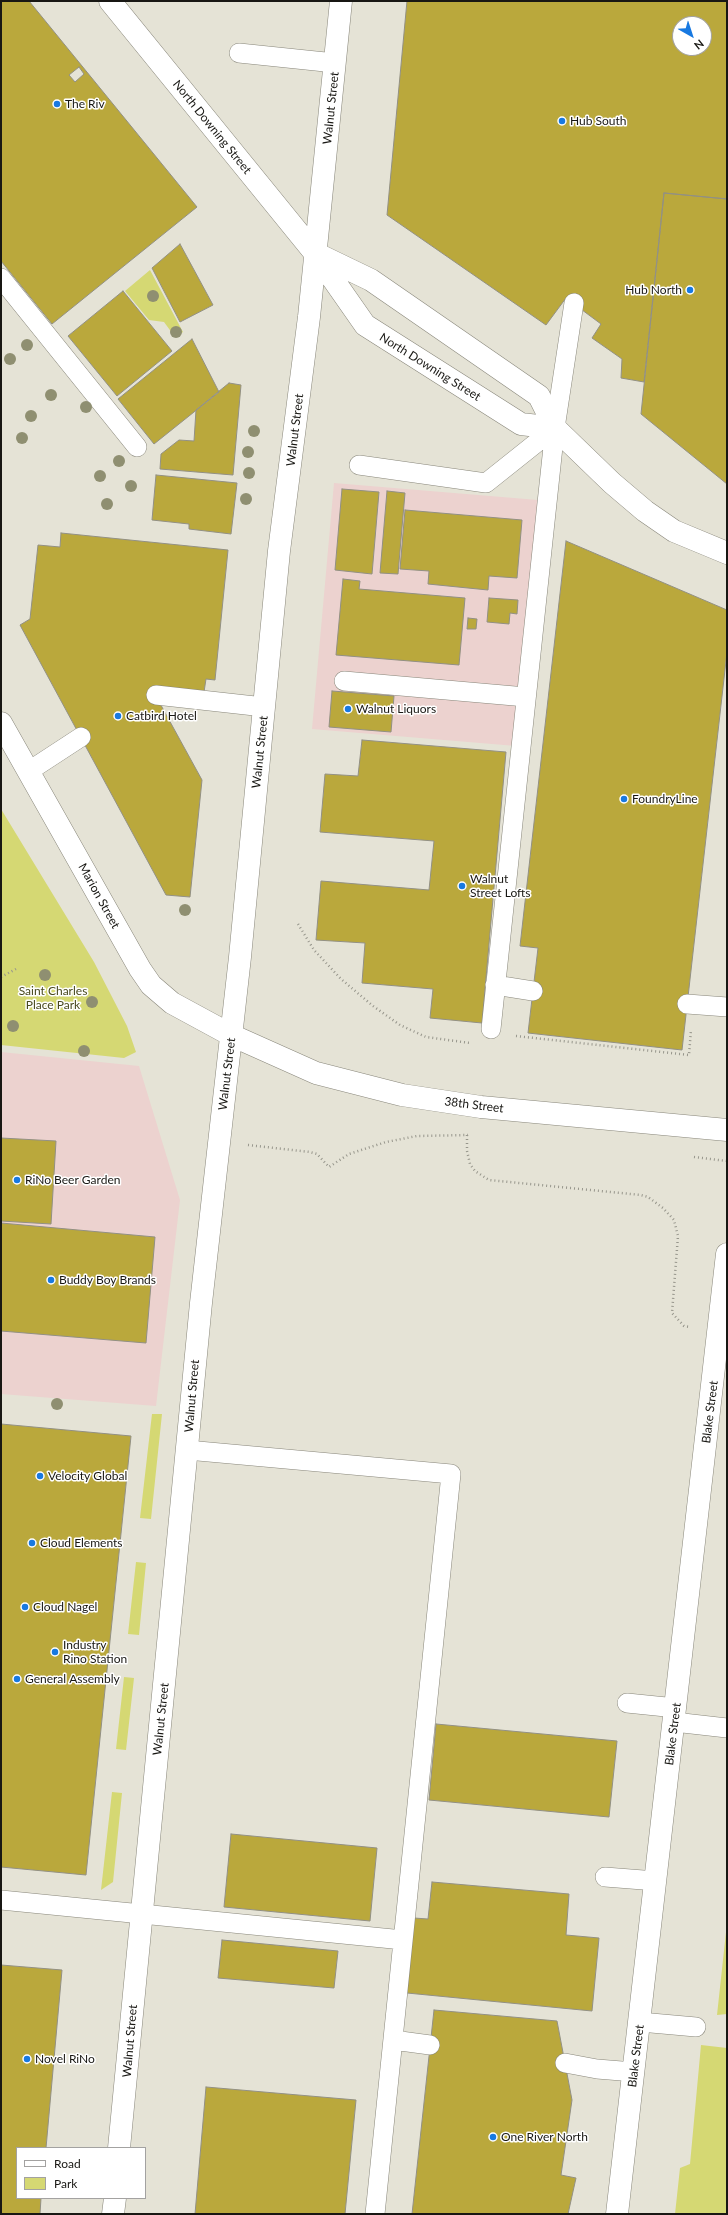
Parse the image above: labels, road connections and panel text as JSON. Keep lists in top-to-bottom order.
{
  "streets": {
    "street": [
      "Walnut Street",
      "North Downing Street",
      "Marion Street",
      "38th Street",
      "Blake Street"
    ]
  },
  "crossings": [
    ["Walnut Street", "North Downing Street"],
    ["Walnut Street", "Marion Street"],
    ["Walnut Street", "38th Street"],
    ["Marion Street", "38th Street"]
  ],
  "parks": ["Saint Charles Place Park"],
  "places": [
    "The Riv",
    "Hub South",
    "Hub North",
    "Walnut Liquors",
    "Catbird Hotel",
    "FoundryLine",
    "Walnut Street Lofts",
    "RiNo Beer Garden",
    "Buddy Boy Brands",
    "Velocity Global",
    "Cloud Elements",
    "Cloud Nagel",
    "Industry Rino Station",
    "General Assembly",
    "Novel RiNo",
    "One River North"
  ],
  "legend": ["Road", "Park"],
  "north": "bottom right"
}
